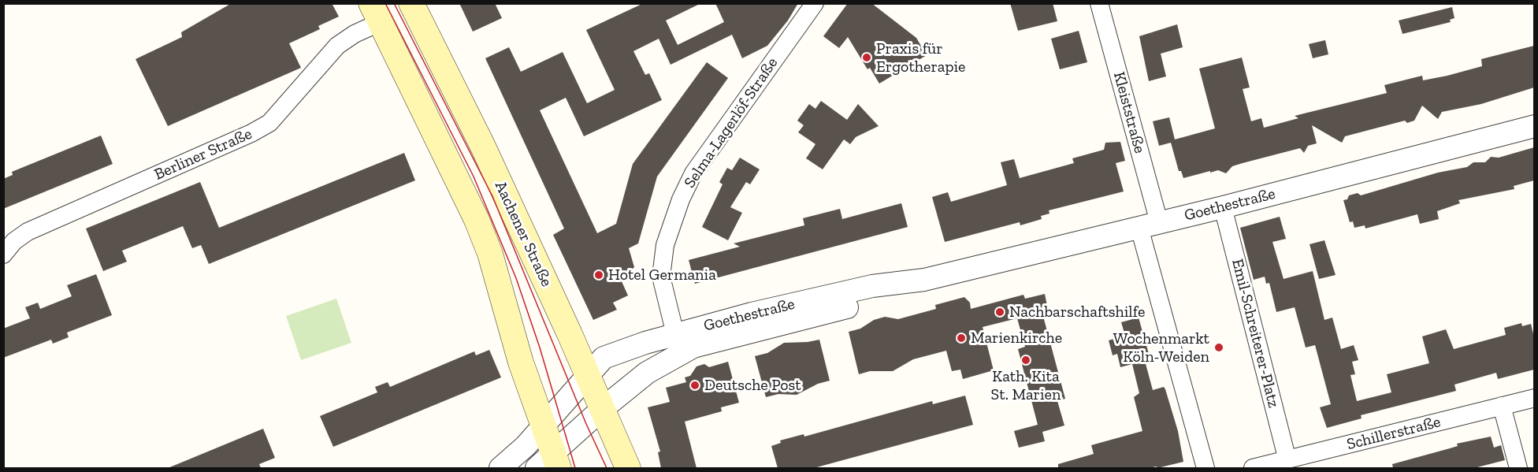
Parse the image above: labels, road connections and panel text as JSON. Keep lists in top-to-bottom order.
{
  "streets": {
    "main road": ["Aachener Straße"],
    "street": [
      "Kleiststraße",
      "Selma-Lagerlöf-Straße",
      "Berliner Straße",
      "Goethestraße",
      "Emil-Schreiterer-Platz",
      "Schillerstraße"
    ]
  },
  "crossings": [
    ["Kleiststraße", "Goethestraße"],
    ["Selma-Lagerlöf-Straße", "Goethestraße"],
    ["Goethestraße", "Aachener Straße"],
    ["Goethestraße", "Emil-Schreiterer-Platz"],
    ["Emil-Schreiterer-Platz", "Schillerstraße"]
  ],
  "places": [
    "Praxis für Ergotherapie",
    "Hotel Germania",
    "Nachbarschaftshilfe",
    "Marienkirche",
    "Wochenmarkt Köln-Weiden",
    "Kath. Kita St. Marien",
    "Deutsche Post"
  ]
}
